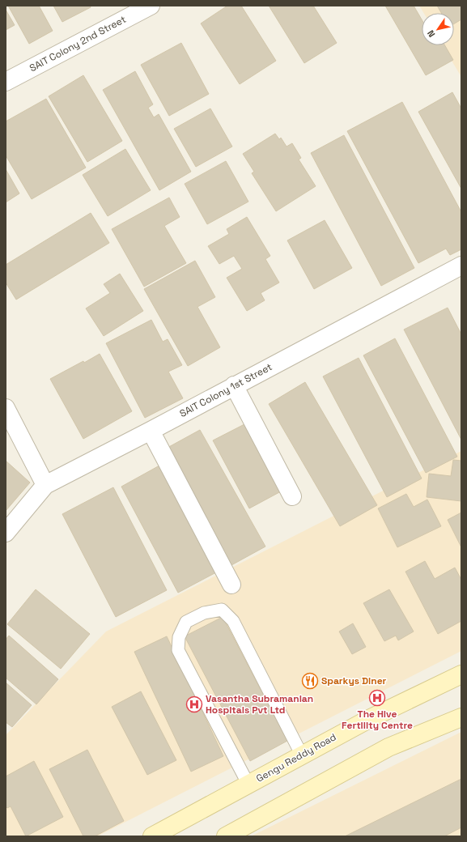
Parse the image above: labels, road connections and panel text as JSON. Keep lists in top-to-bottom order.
{
  "streets": {
    "main road": ["Gengu Reddy Road"],
    "street": ["SAIT Colony 2nd Street", "SAIT Colony 1st Street"]
  },
  "places": {
    "restaurant": ["Sparkys Diner"],
    "hospital": ["The Hive Fertility Centre", "Vasantha Subramanian Hospitals Pvt Ltd"]
  },
  "north": "bottom left"
}
